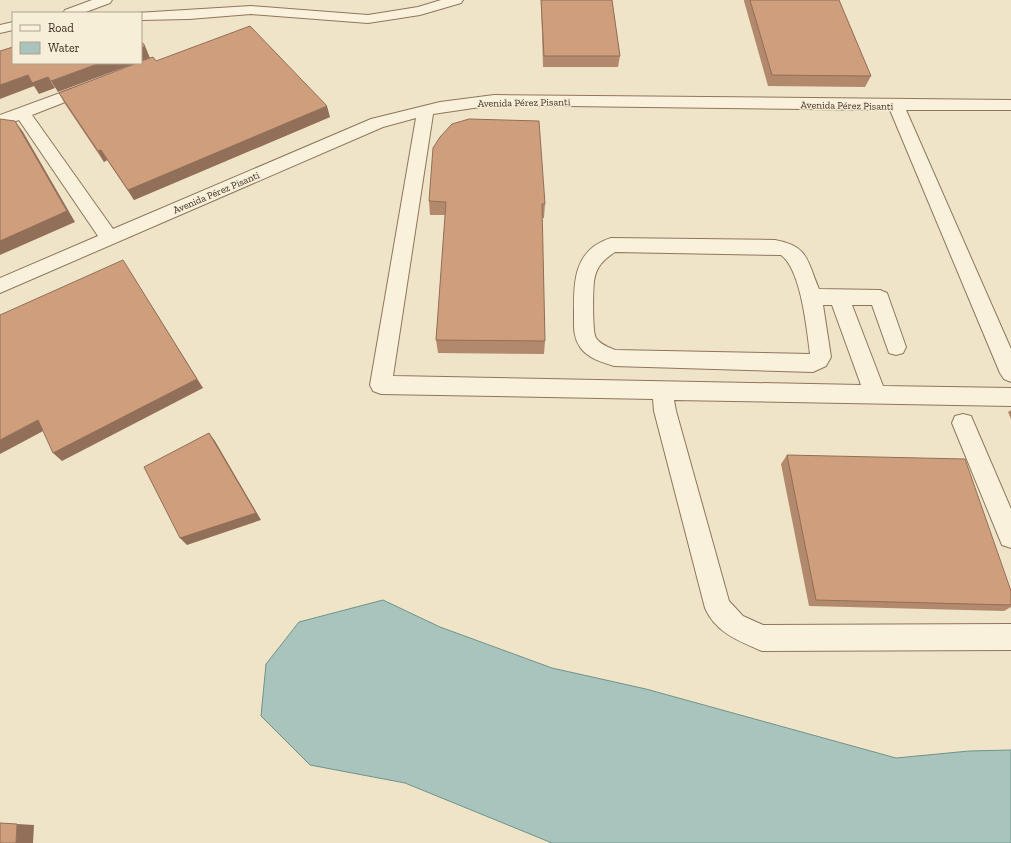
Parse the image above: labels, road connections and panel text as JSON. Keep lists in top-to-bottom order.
{
  "streets": {
    "street": ["Avenida Pérez Pisanti"]
  },
  "legend": ["Road", "Water"]
}
